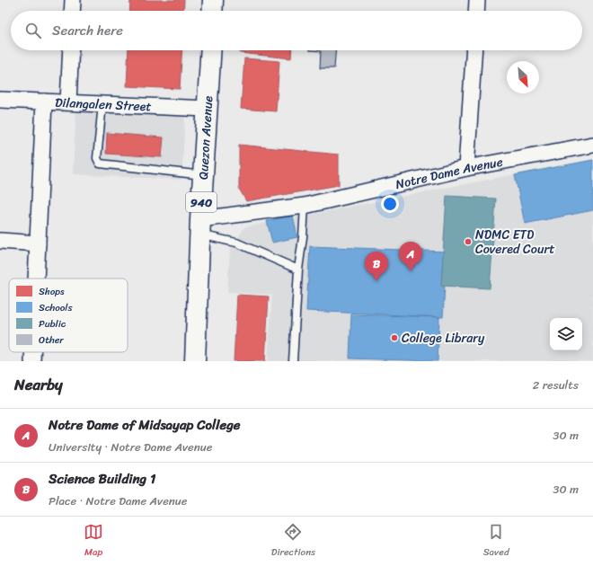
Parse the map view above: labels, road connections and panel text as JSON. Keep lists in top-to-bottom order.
{
  "streets": {
    "main road": ["Quezon Avenue", "940"],
    "street": ["Dilangalen Street", "Notre Dame Avenue"]
  },
  "crossings": [
    ["Dilangalen Street", "Quezon Avenue"],
    ["Quezon Avenue", "Notre Dame Avenue"]
  ],
  "places": ["NDMC ETD Covered Court", "College Library"],
  "legend": [
    "Shops",
    "Schools",
    "Public",
    "Other"
  ],
  "north": "bottom right",
  "page": {
    "search": "Search here",
    "pins": ["A", "B"],
    "heading": ["Nearby", "2 results"],
    "list": [
      {
        "mark": "A",
        "name": "Notre Dame of Midsayap College",
        "note": "University · Notre Dame Avenue",
        "value": "30 m"
      },
      {
        "mark": "B",
        "name": "Science Building 1",
        "note": "Place · Notre Dame Avenue",
        "value": "30 m"
      }
    ],
    "nav": ["Map", "Directions", "Saved"]
  }
}
